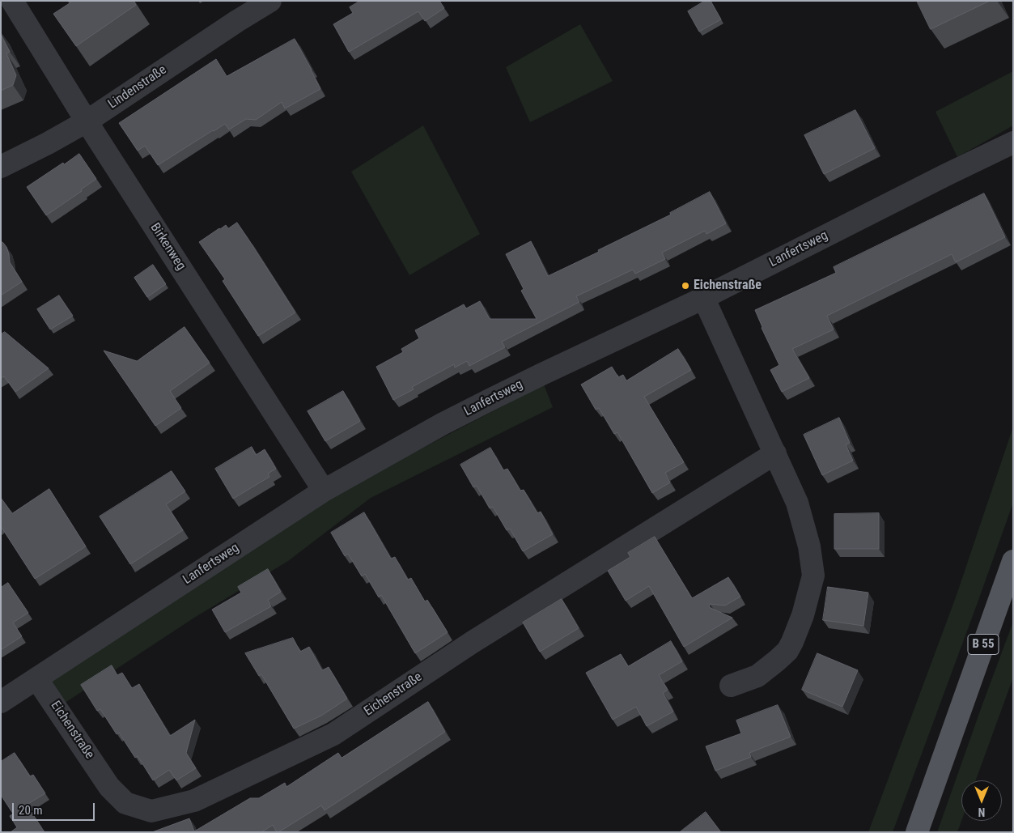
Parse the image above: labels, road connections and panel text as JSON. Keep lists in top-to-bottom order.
{
  "streets": {
    "main road": ["B 55"],
    "street": [
      "Lindenstraße",
      "Birkenweg",
      "Lanfertsweg",
      "Eichenstraße"
    ]
  },
  "crossings": [
    ["Lindenstraße", "Birkenweg"],
    ["Birkenweg", "Lanfertsweg"],
    ["Lanfertsweg", "Eichenstraße"]
  ],
  "places": ["Eichenstraße"],
  "scale_bar": "20 m",
  "north": "bottom"
}
